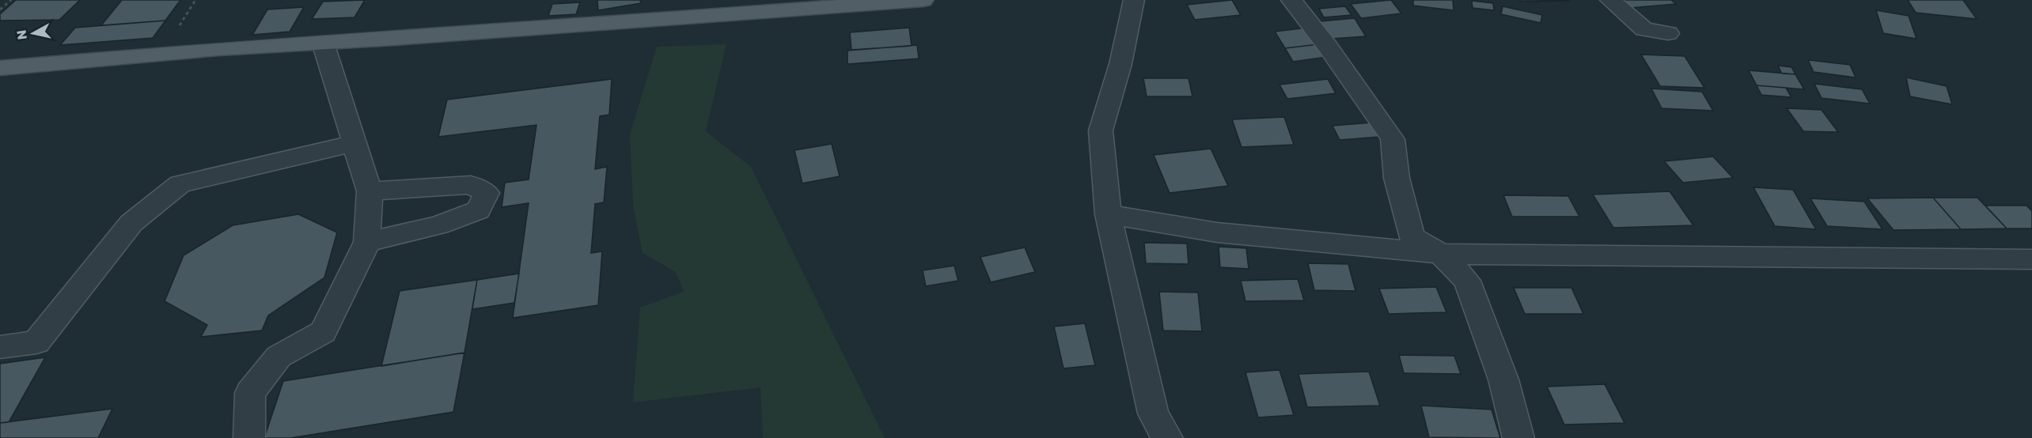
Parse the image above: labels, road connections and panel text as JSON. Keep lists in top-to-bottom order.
{
  "north": "left"
}
